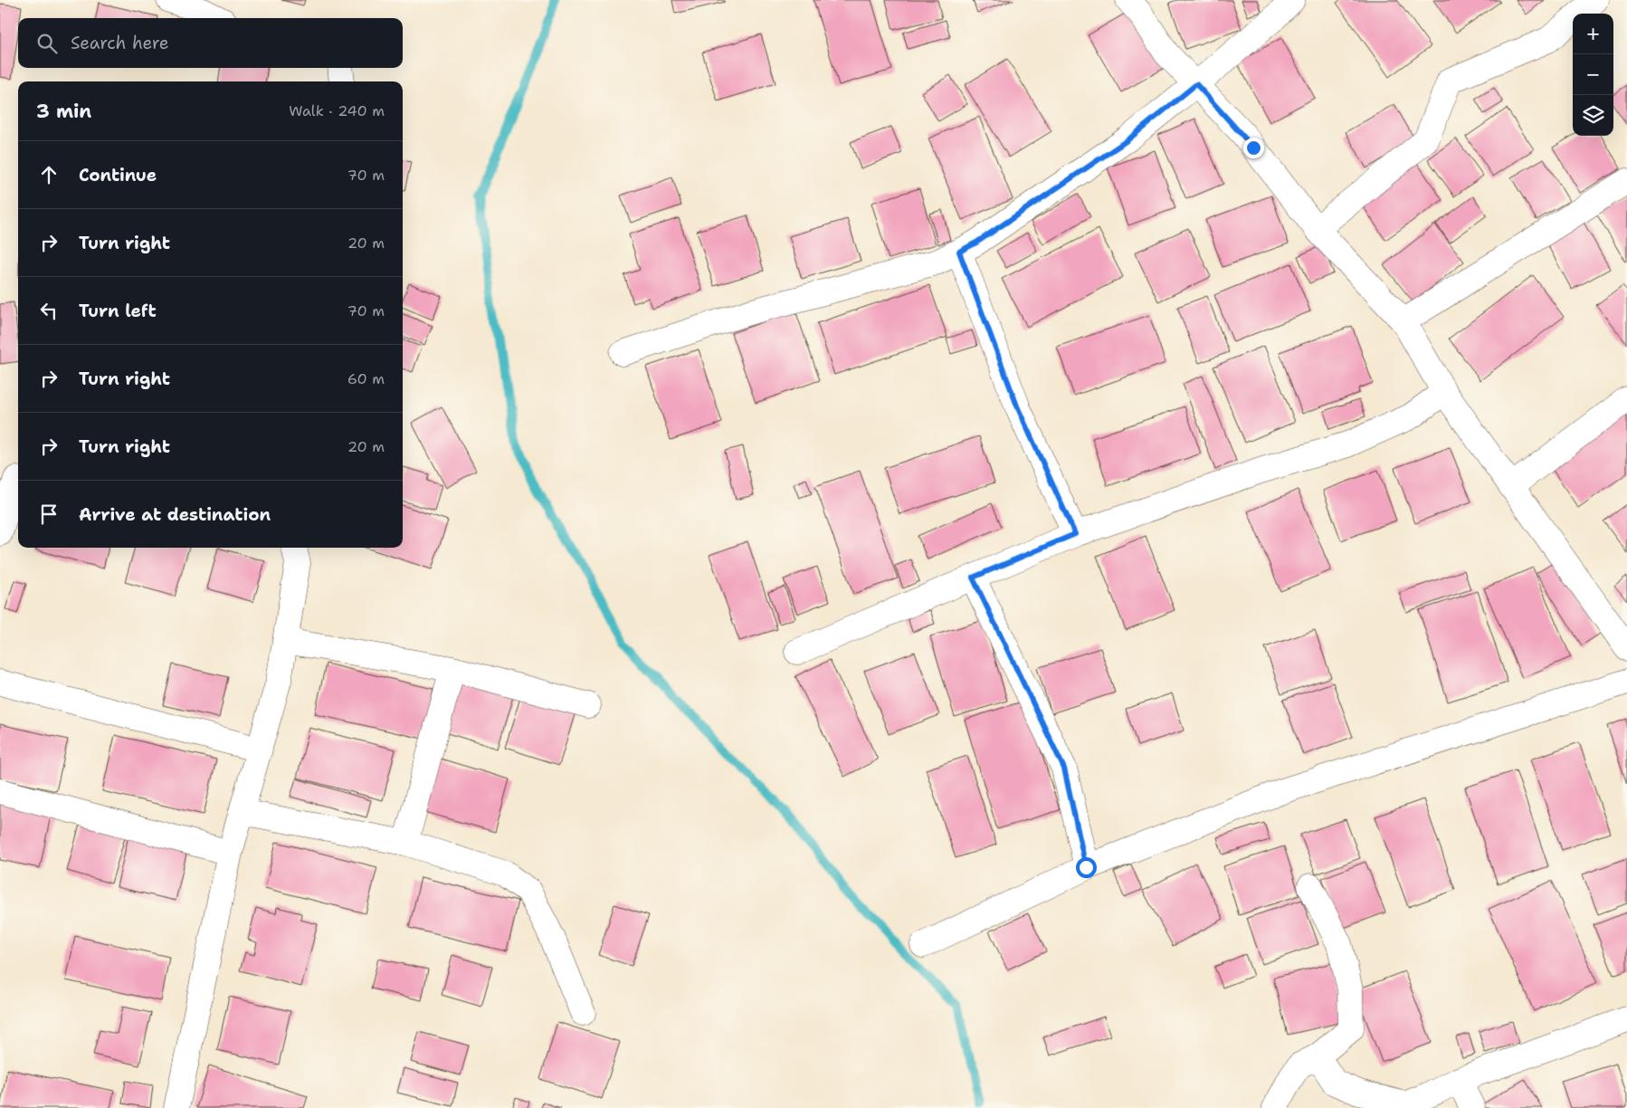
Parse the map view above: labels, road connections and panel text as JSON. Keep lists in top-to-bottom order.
{
  "page": {
    "map_buttons": ["+", "−"],
    "search": "Search here",
    "heading": ["3 min", "Walk · 240 m"],
    "list": [
      ["Continue", "70 m"],
      ["Turn right", "20 m"],
      ["Turn left", "70 m"],
      ["Turn right", "60 m"],
      ["Turn right", "20 m"],
      "Arrive at destination"
    ]
  }
}
